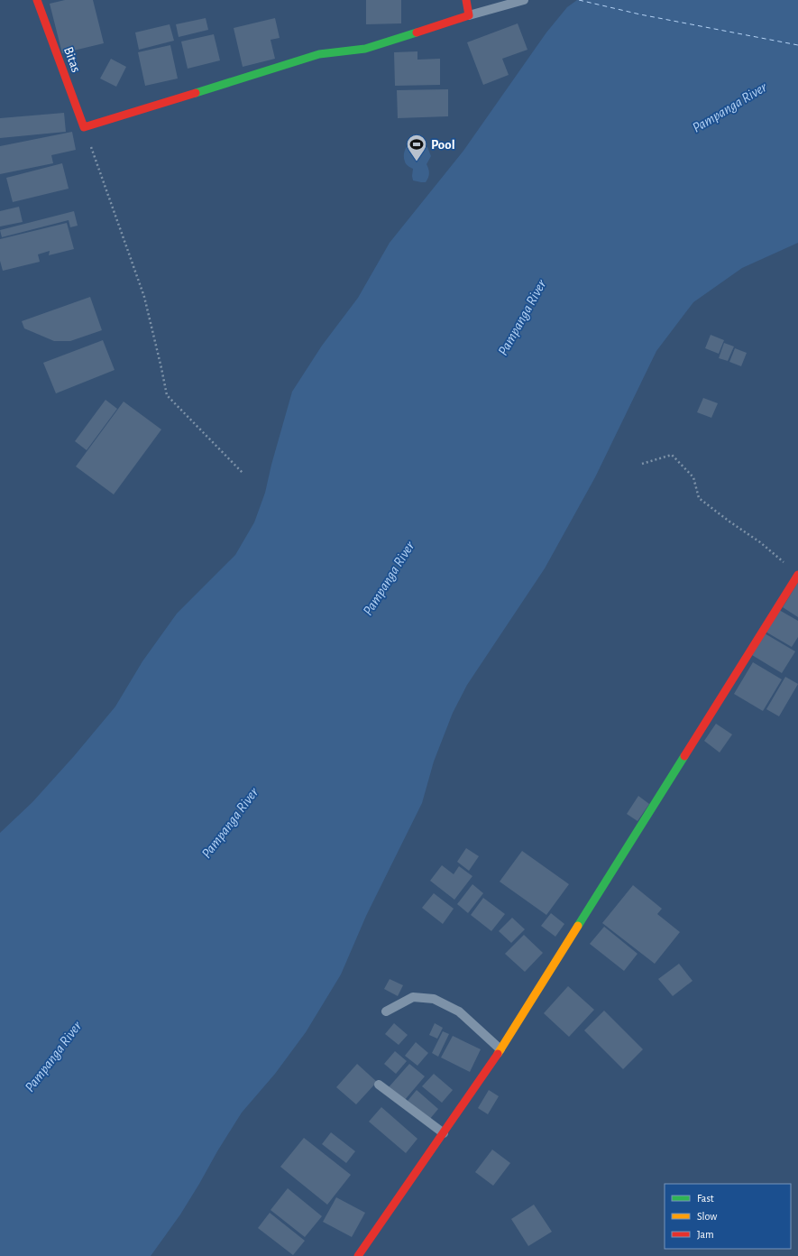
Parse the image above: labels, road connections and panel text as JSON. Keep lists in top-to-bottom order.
{
  "streets": {
    "main road": ["Bitas"]
  },
  "water": ["Pampanga River"],
  "places": {
    "sports": ["Pool"]
  },
  "legend": ["Fast", "Slow", "Jam"]
}
